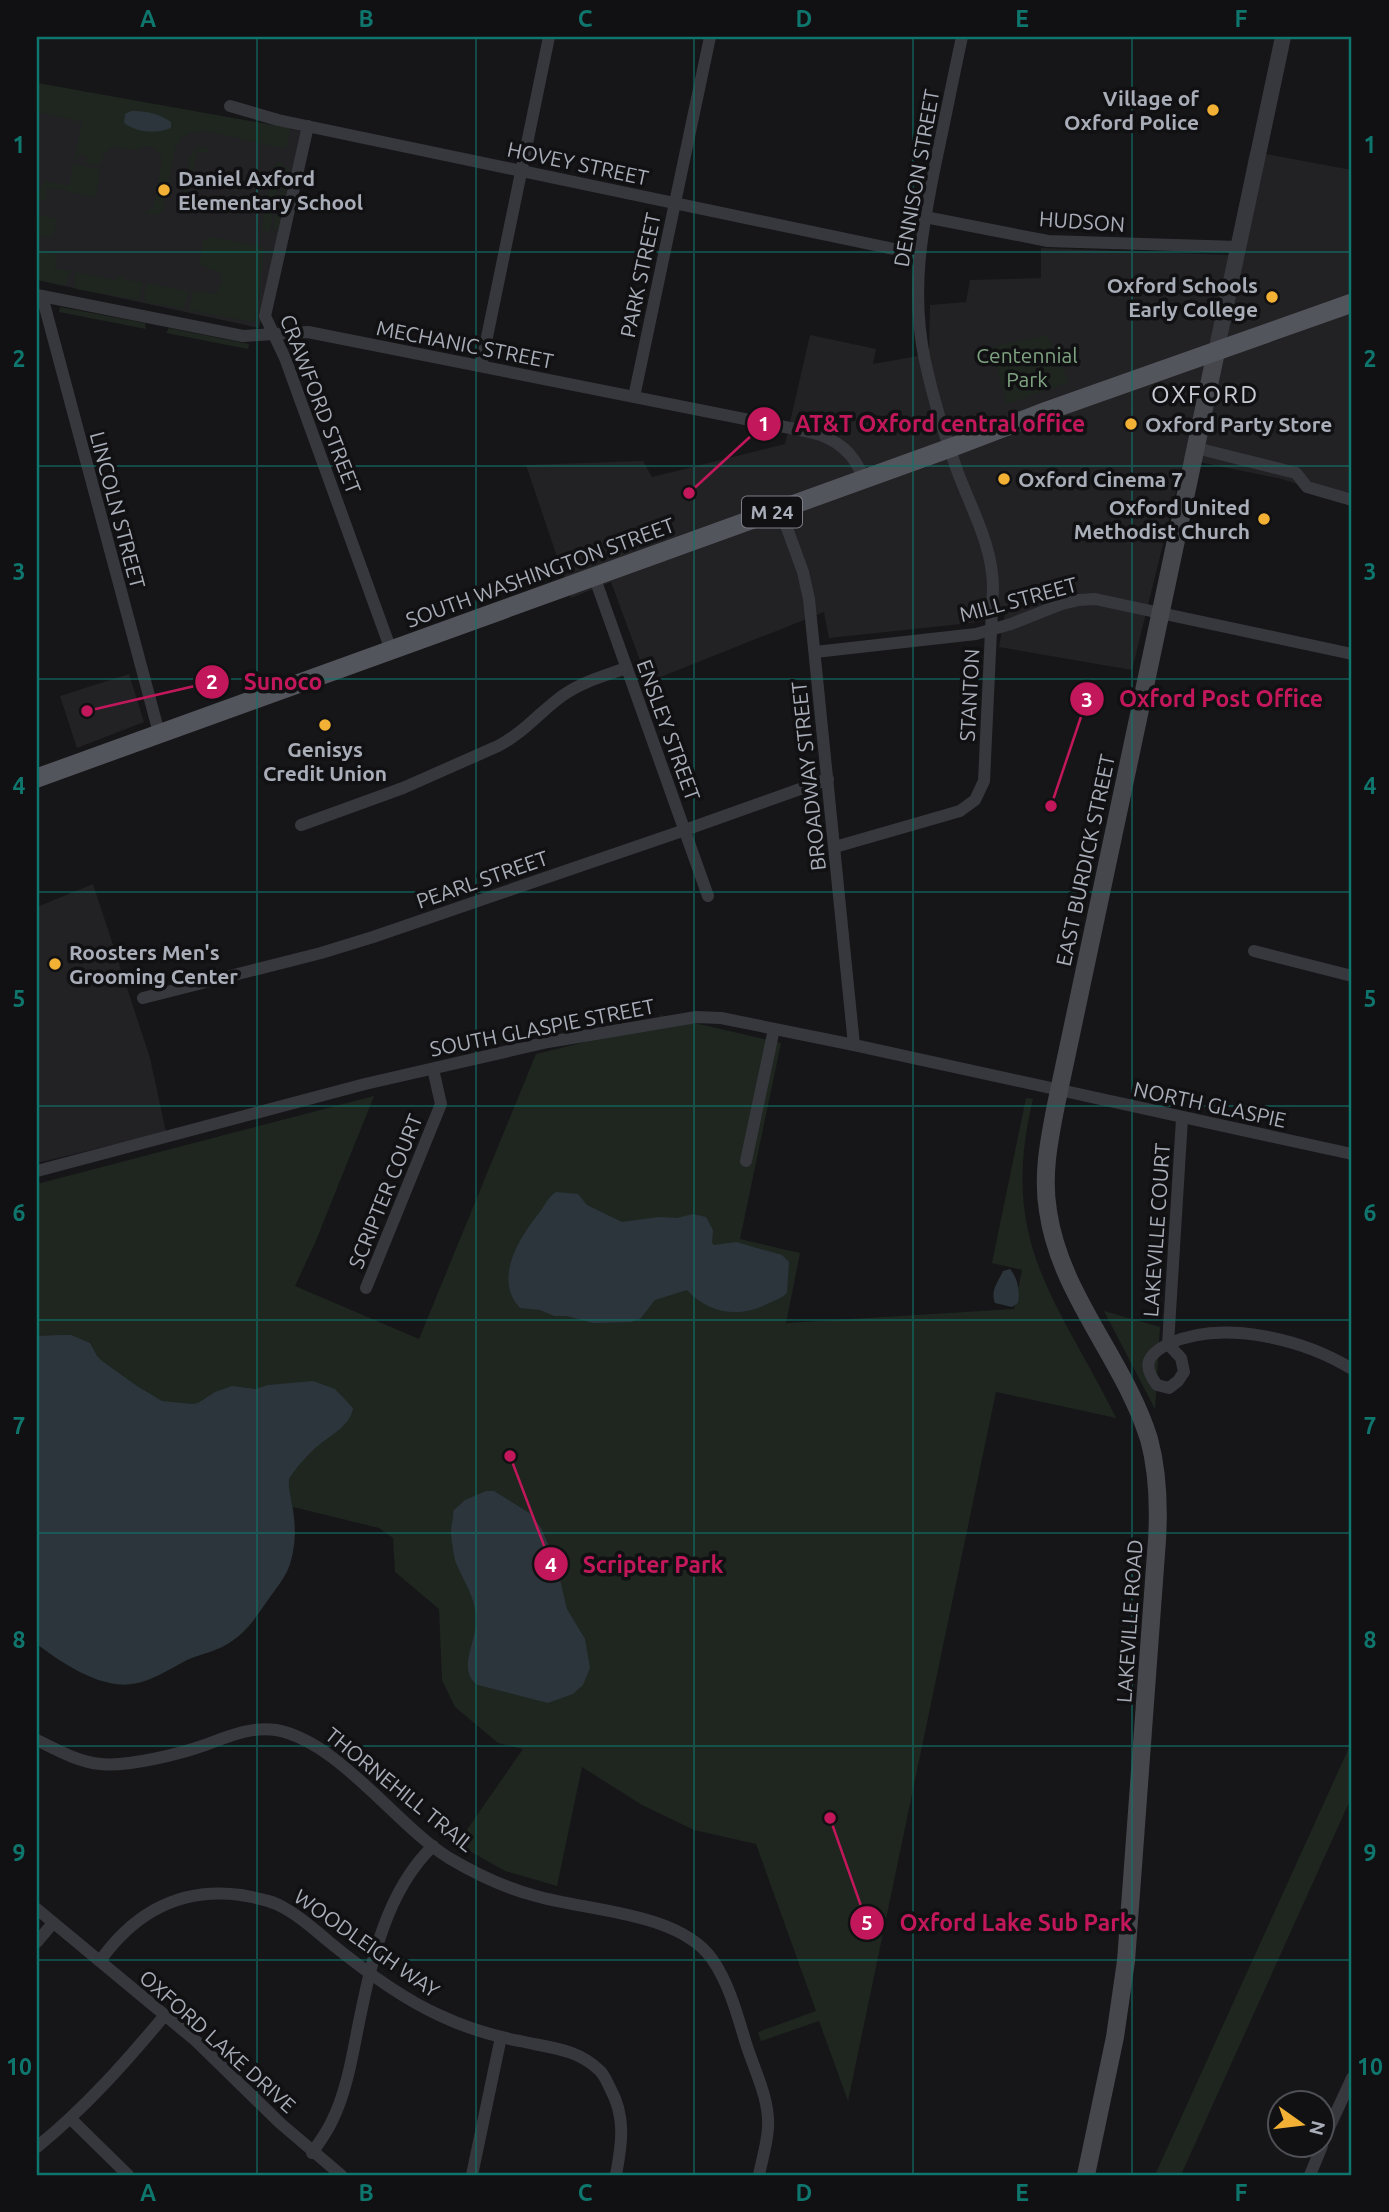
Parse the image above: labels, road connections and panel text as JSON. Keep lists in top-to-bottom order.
{
  "streets": {
    "main road": [
      "M 24",
      "SOUTH WASHINGTON STREET",
      "EAST BURDICK STREET",
      "LAKEVILLE ROAD"
    ],
    "street": [
      "HOVEY STREET",
      "DENNISON STREET",
      "HUDSON",
      "PARK STREET",
      "MECHANIC STREET",
      "CRAWFORD STREET",
      "LINCOLN STREET",
      "MILL STREET",
      "STANTON",
      "ENSLEY STREET",
      "BROADWAY STREET",
      "PEARL STREET",
      "SOUTH GLASPIE STREET",
      "NORTH GLASPIE",
      "SCRIPTER COURT",
      "LAKEVILLE COURT",
      "THORNEHILL TRAIL",
      "WOODLEIGH WAY",
      "OXFORD LAKE DRIVE"
    ]
  },
  "crossings": [
    ["HOVEY STREET", "DENNISON STREET"],
    ["HOVEY STREET", "PARK STREET"],
    ["HOVEY STREET", "CRAWFORD STREET"],
    ["DENNISON STREET", "HUDSON"],
    ["DENNISON STREET", "SOUTH WASHINGTON STREET"],
    ["DENNISON STREET", "STANTON"],
    ["PARK STREET", "MECHANIC STREET"],
    ["MECHANIC STREET", "CRAWFORD STREET"],
    ["MECHANIC STREET", "LINCOLN STREET"],
    ["MECHANIC STREET", "SOUTH WASHINGTON STREET"],
    ["CRAWFORD STREET", "SOUTH WASHINGTON STREET"],
    ["LINCOLN STREET", "SOUTH WASHINGTON STREET"],
    ["M 24", "SOUTH WASHINGTON STREET"],
    ["M 24", "EAST BURDICK STREET"],
    ["SOUTH WASHINGTON STREET", "STANTON"],
    ["SOUTH WASHINGTON STREET", "ENSLEY STREET"],
    ["SOUTH WASHINGTON STREET", "BROADWAY STREET"],
    ["SOUTH WASHINGTON STREET", "EAST BURDICK STREET"],
    ["MILL STREET", "STANTON"],
    ["MILL STREET", "BROADWAY STREET"],
    ["MILL STREET", "EAST BURDICK STREET"],
    ["STANTON", "BROADWAY STREET"],
    ["ENSLEY STREET", "PEARL STREET"],
    ["BROADWAY STREET", "PEARL STREET"],
    ["BROADWAY STREET", "SOUTH GLASPIE STREET"],
    ["EAST BURDICK STREET", "SOUTH GLASPIE STREET"],
    ["EAST BURDICK STREET", "NORTH GLASPIE"],
    ["EAST BURDICK STREET", "LAKEVILLE ROAD"],
    ["SOUTH GLASPIE STREET", "NORTH GLASPIE"],
    ["SOUTH GLASPIE STREET", "SCRIPTER COURT"],
    ["SOUTH GLASPIE STREET", "LAKEVILLE ROAD"],
    ["NORTH GLASPIE", "LAKEVILLE COURT"],
    ["NORTH GLASPIE", "LAKEVILLE ROAD"],
    ["WOODLEIGH WAY", "OXFORD LAKE DRIVE"]
  ],
  "districts": ["OXFORD"],
  "parks": ["Centennial Park"],
  "places": [
    "Village of Oxford Police",
    "Daniel Axford Elementary School",
    "Oxford Schools Early College",
    "Oxford Party Store",
    "Oxford Cinema 7",
    "AT&T Oxford central office",
    "Oxford United Methodist Church",
    "Sunoco",
    "Genisys Credit Union",
    "Oxford Post Office",
    "Roosters Men's Grooming Center",
    "Scripter Park",
    "Oxford Lake Sub Park"
  ],
  "north": "right",
  "grid": {
    "columns": [
      "A",
      "B",
      "C",
      "D",
      "E",
      "F"
    ],
    "rows": [
      "1",
      "2",
      "3",
      "4",
      "5",
      "6",
      "7",
      "8",
      "9",
      "10"
    ]
  }
}
